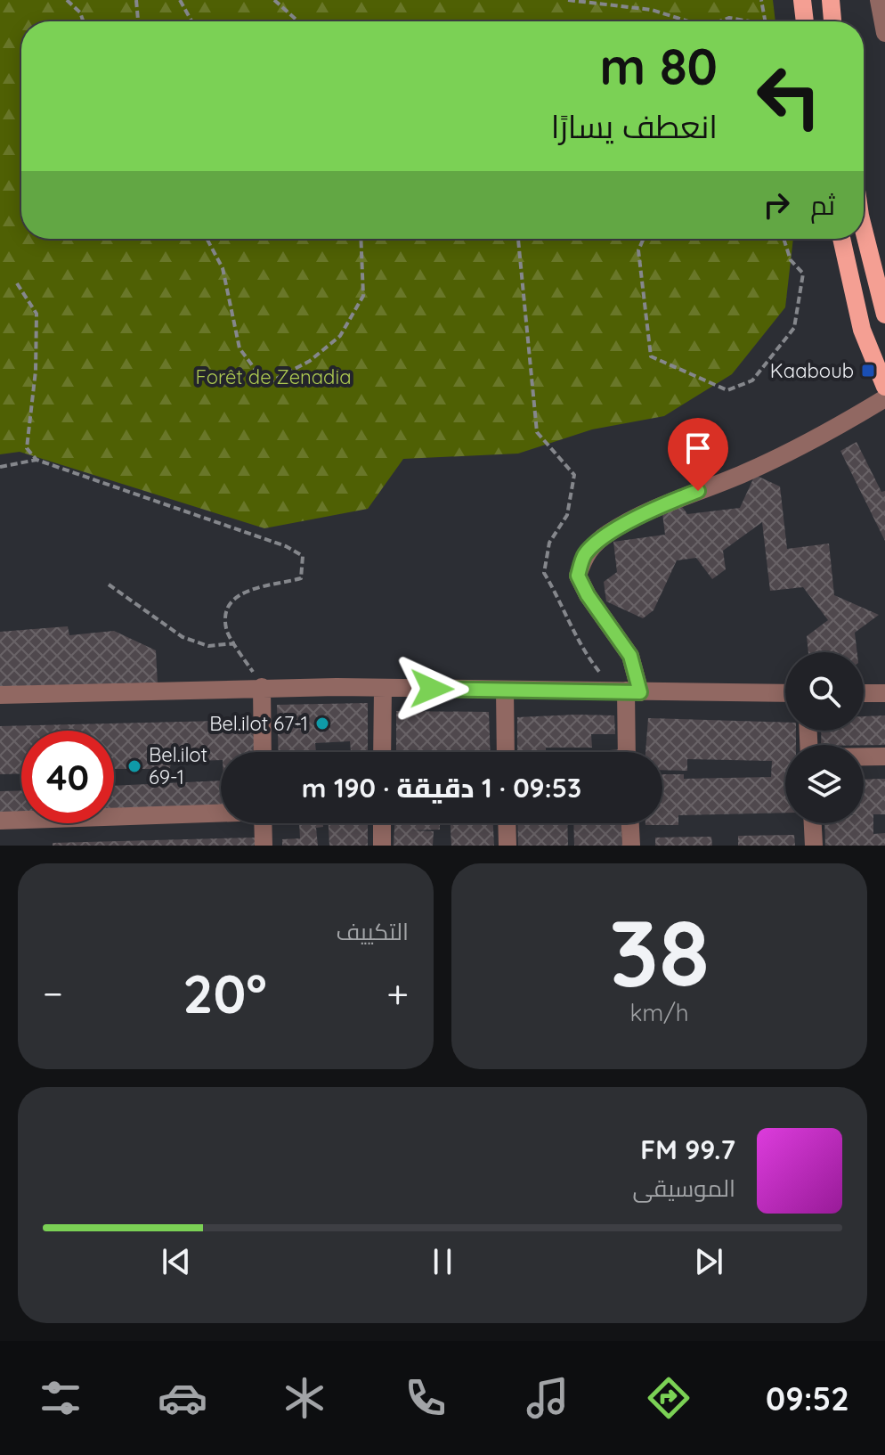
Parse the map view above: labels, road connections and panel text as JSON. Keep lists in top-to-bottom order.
{
  "parks": ["Forêt de Zenadia"],
  "places": {
    "transit": ["Kaaboub"],
    "other": ["Bel.ilot 67-1", "Bel.ilot 69-1"]
  },
  "page": {
    "turn": ["80 m", "انعطف يسارًا"],
    "then": "ثم",
    "limit": "40",
    "trip": "09:53 · 1 دقيقة · 190 m",
    "tile": [
      ["38", "km/h"],
      "التكييف"
    ],
    "heat": ["−", "20°", "+"],
    "song": ["99.7 FM", "الموسيقى"],
    "tabs": "09:52"
  }
}
